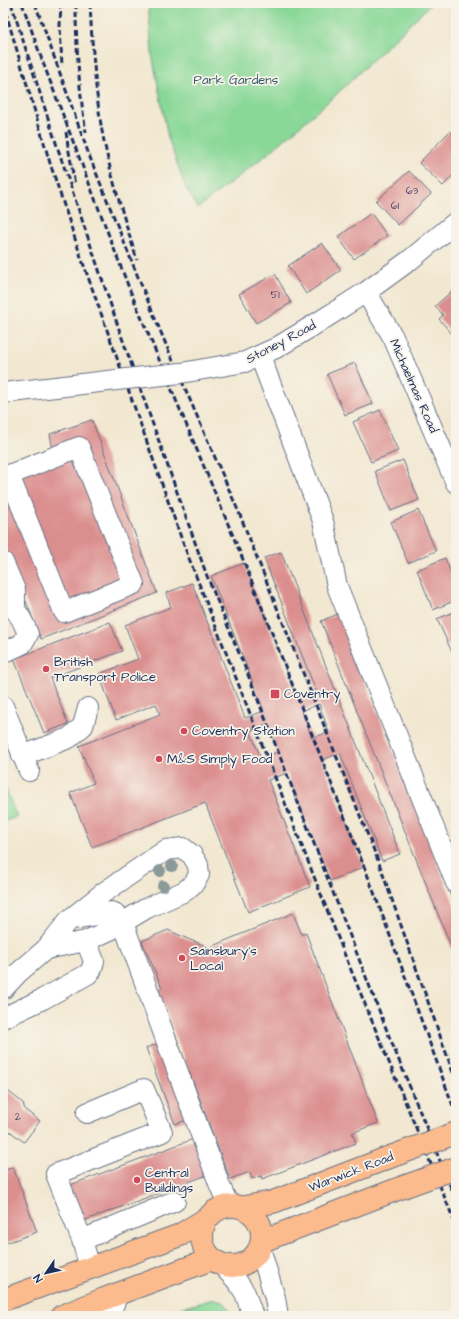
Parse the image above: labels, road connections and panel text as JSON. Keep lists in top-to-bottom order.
{
  "streets": {
    "main road": ["Warwick Road"],
    "street": ["Stoney Road", "Michaelmas Road"]
  },
  "crossings": [
    ["Stoney Road", "Michaelmas Road"]
  ],
  "parks": ["Park Gardens"],
  "places": {
    "other": [
      "British Transport Police",
      "Coventry Station",
      "M&S Simply Food",
      "Sainsbury's Local",
      "Central Buildings"
    ],
    "transit": ["Coventry"]
  },
  "house_numbers": [
    "63",
    "61",
    "51",
    "2"
  ],
  "north": "bottom left"
}
